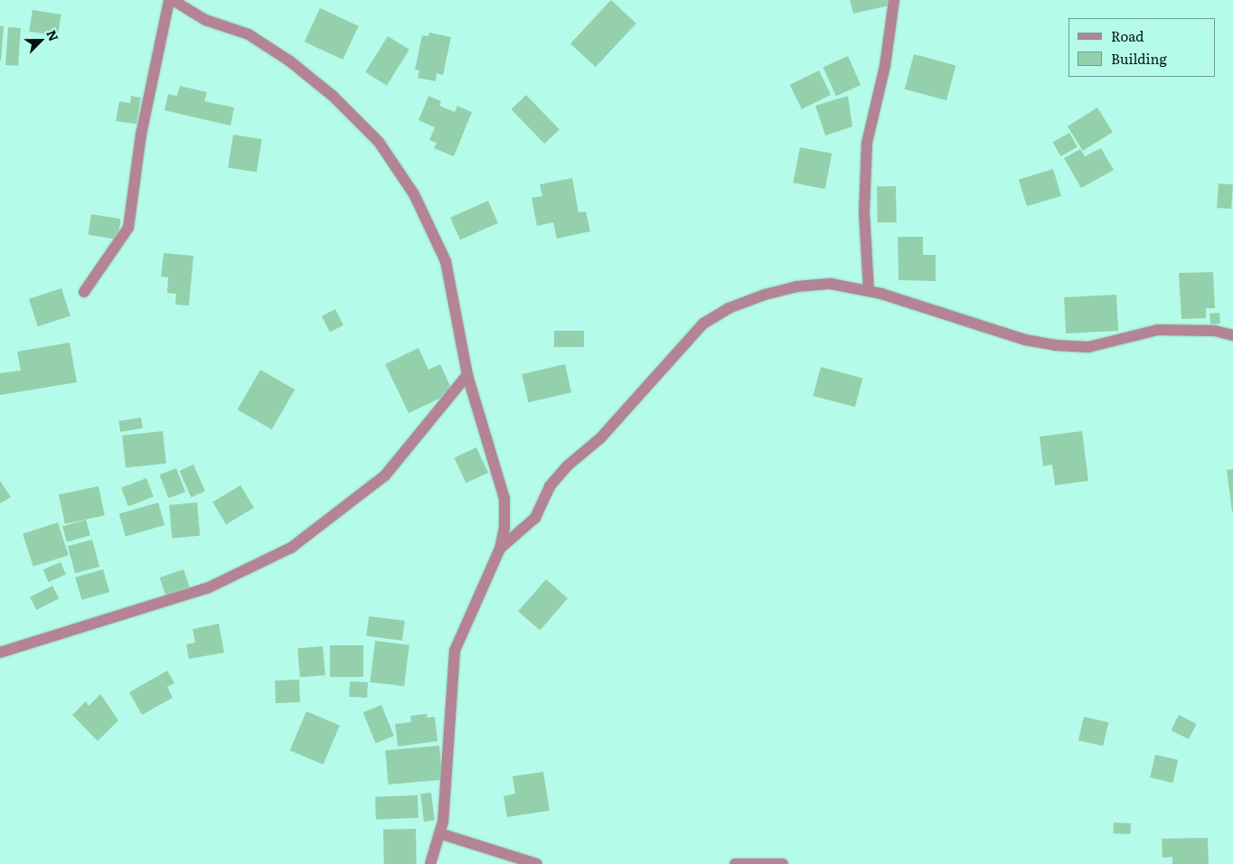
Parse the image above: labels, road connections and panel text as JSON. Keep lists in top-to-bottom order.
{
  "legend": ["Road", "Building"],
  "north": "top right"
}
